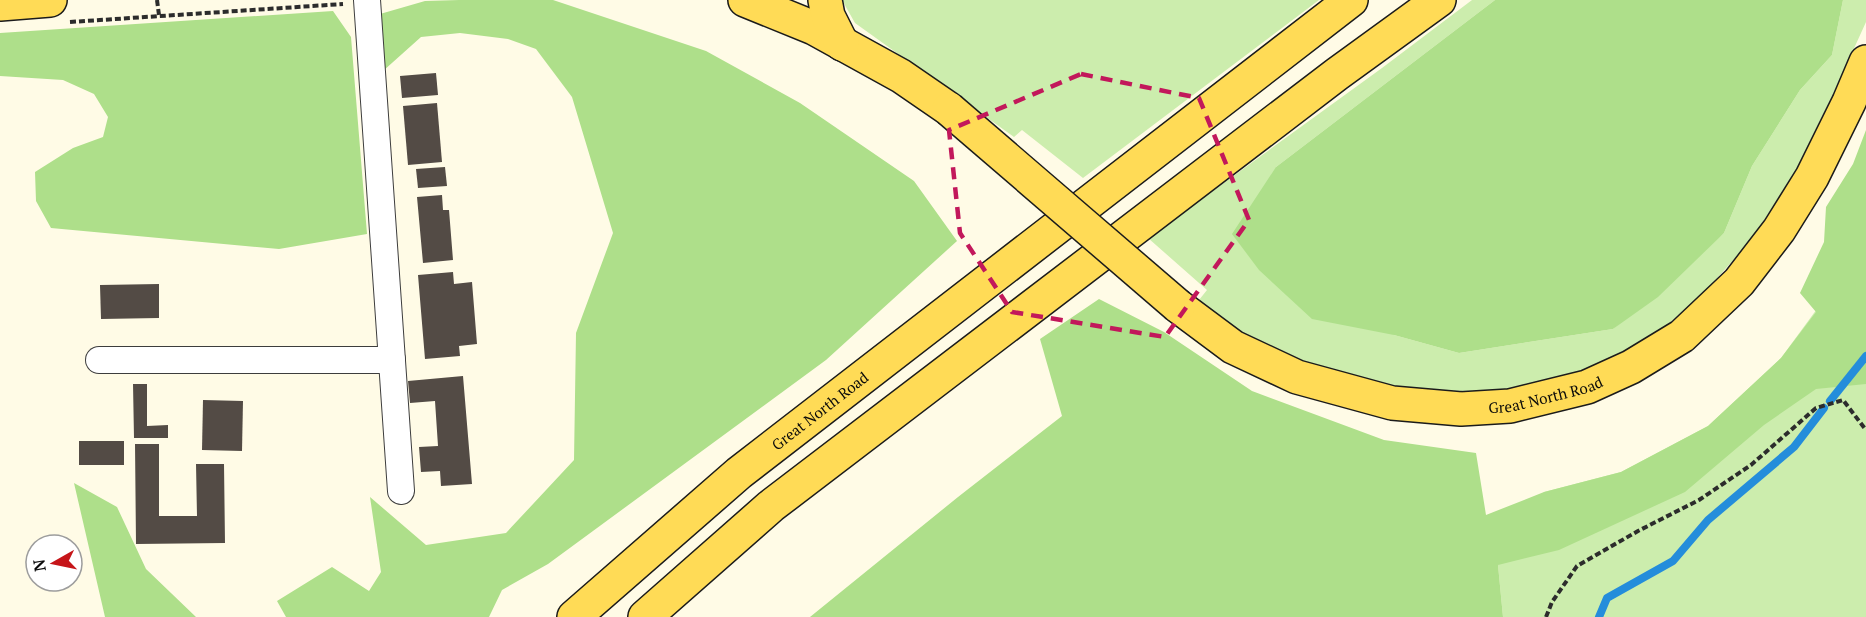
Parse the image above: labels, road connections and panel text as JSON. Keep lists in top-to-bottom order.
{
  "streets": {
    "main road": ["Great North Road"]
  },
  "north": "left"
}
